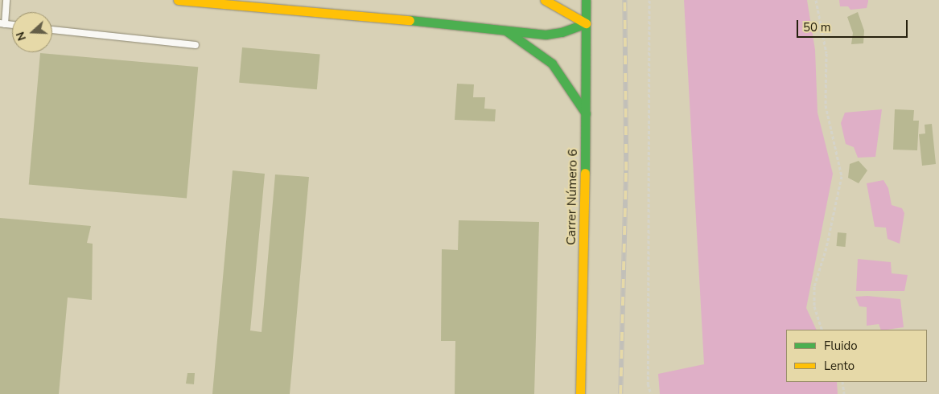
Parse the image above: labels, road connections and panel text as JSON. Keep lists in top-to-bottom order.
{
  "streets": {
    "main road": ["Carrer Número 6"]
  },
  "legend": ["Fluido", "Lento"],
  "scale_bar": "50 m",
  "north": "left"
}
